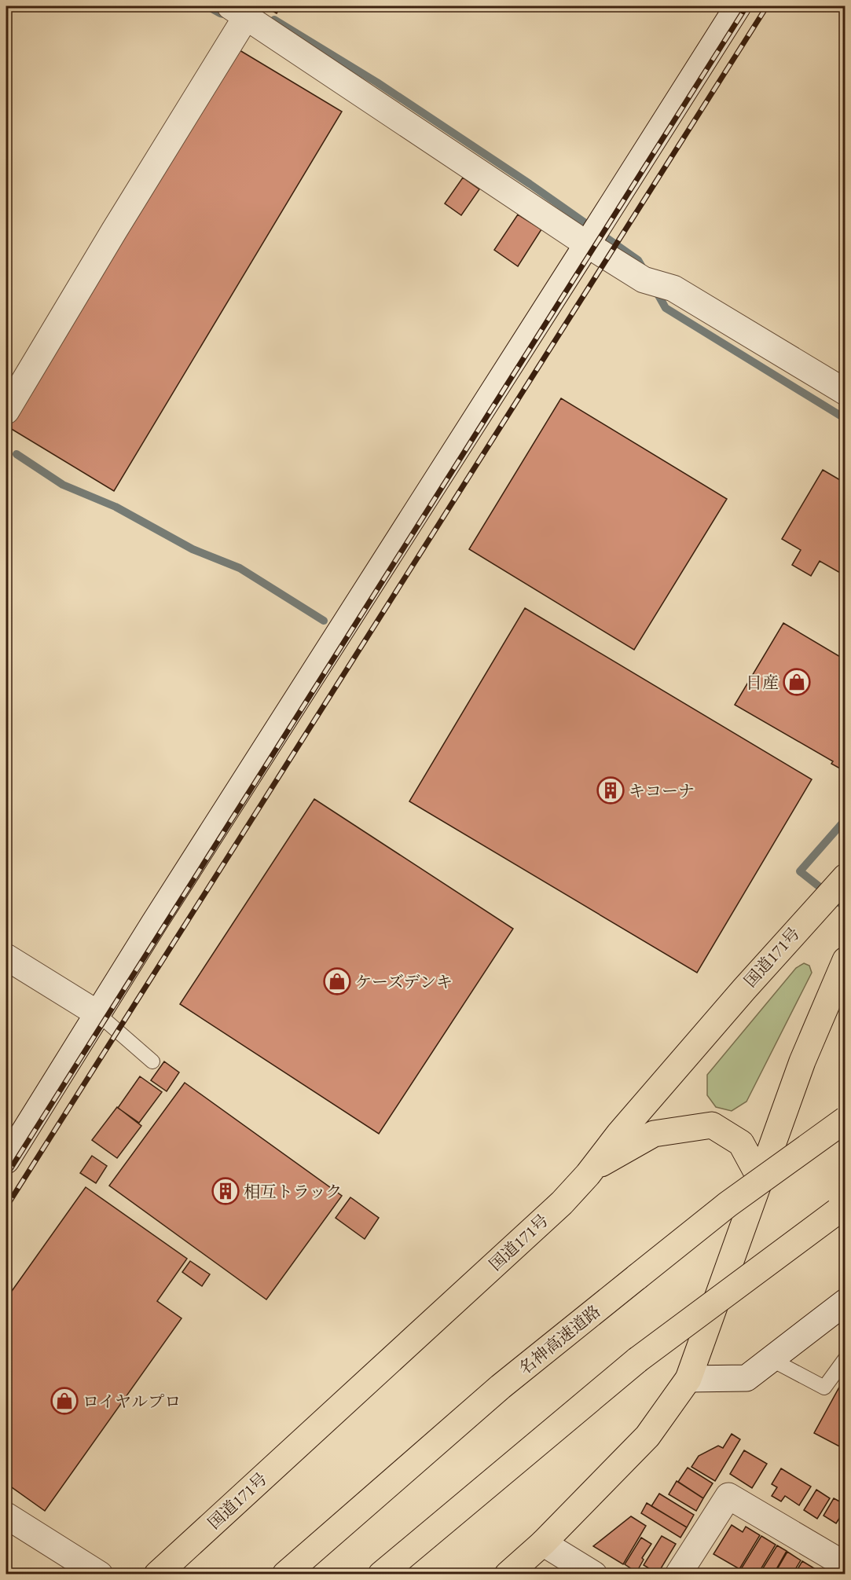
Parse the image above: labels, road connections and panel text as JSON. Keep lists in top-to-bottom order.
{
  "streets": {
    "highway": ["国道171号", "名神高速道路"]
  },
  "places": {
    "shop": ["日産", "ケーズデンキ", "ロイヤルプロ"],
    "building": ["キコーナ", "相互トラック"]
  }
}
